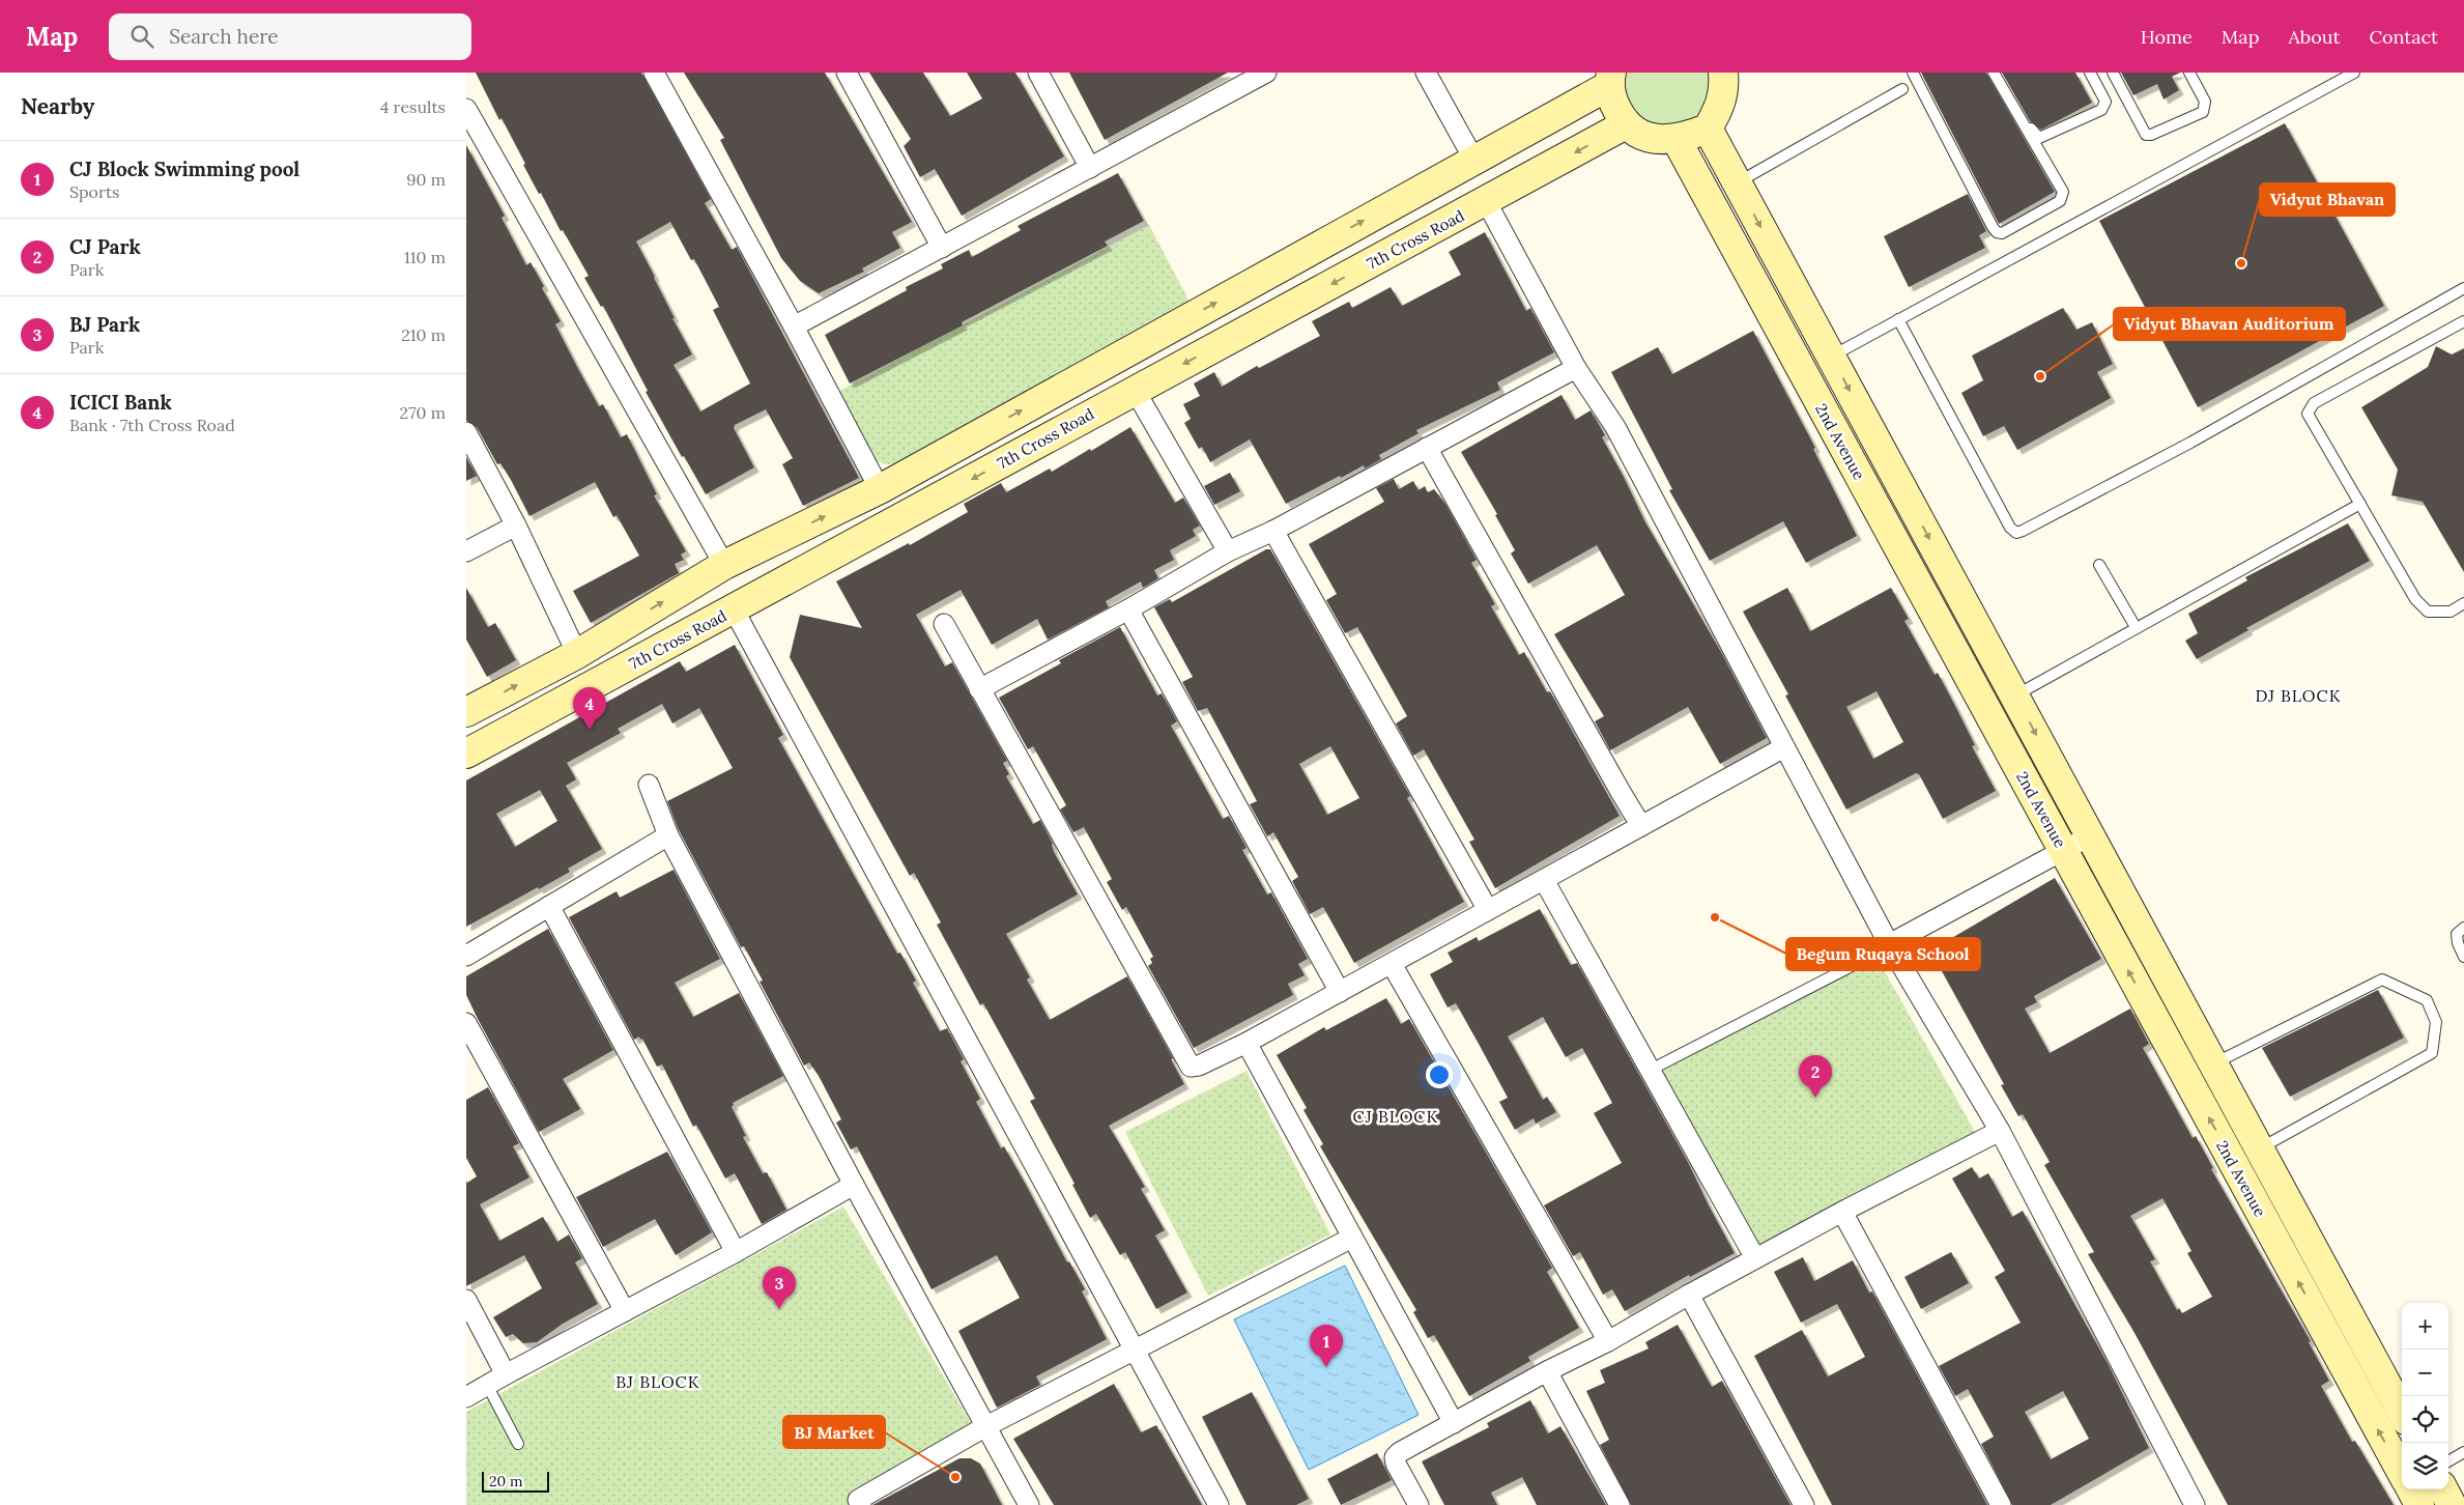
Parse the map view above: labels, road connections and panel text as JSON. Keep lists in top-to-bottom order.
{
  "streets": {
    "street": ["7th Cross Road", "2nd Avenue"]
  },
  "districts": ["DJ BLOCK", "CJ BLOCK", "BJ BLOCK"],
  "places": [
    "Vidyut Bhavan",
    "Vidyut Bhavan Auditorium",
    "Begum Ruqaya School",
    "BJ Market"
  ],
  "scale_bar": "20 m",
  "page": {
    "header": "Map",
    "search": "Search here",
    "nav": [
      "Home",
      "Map",
      "About",
      "Contact"
    ],
    "heading": ["Nearby", "4 results"],
    "list": [
      {
        "mark": "1",
        "name": "CJ Block Swimming pool",
        "note": "Sports",
        "value": "90 m"
      },
      {
        "mark": "2",
        "name": "CJ Park",
        "note": "Park",
        "value": "110 m"
      },
      {
        "mark": "3",
        "name": "BJ Park",
        "note": "Park",
        "value": "210 m"
      },
      {
        "mark": "4",
        "name": "ICICI Bank",
        "note": "Bank · 7th Cross Road",
        "value": "270 m"
      }
    ],
    "pins": [
      "4",
      "2",
      "3",
      "1"
    ],
    "map_buttons": ["+", "−"],
    "scale": "20 m"
  }
}
